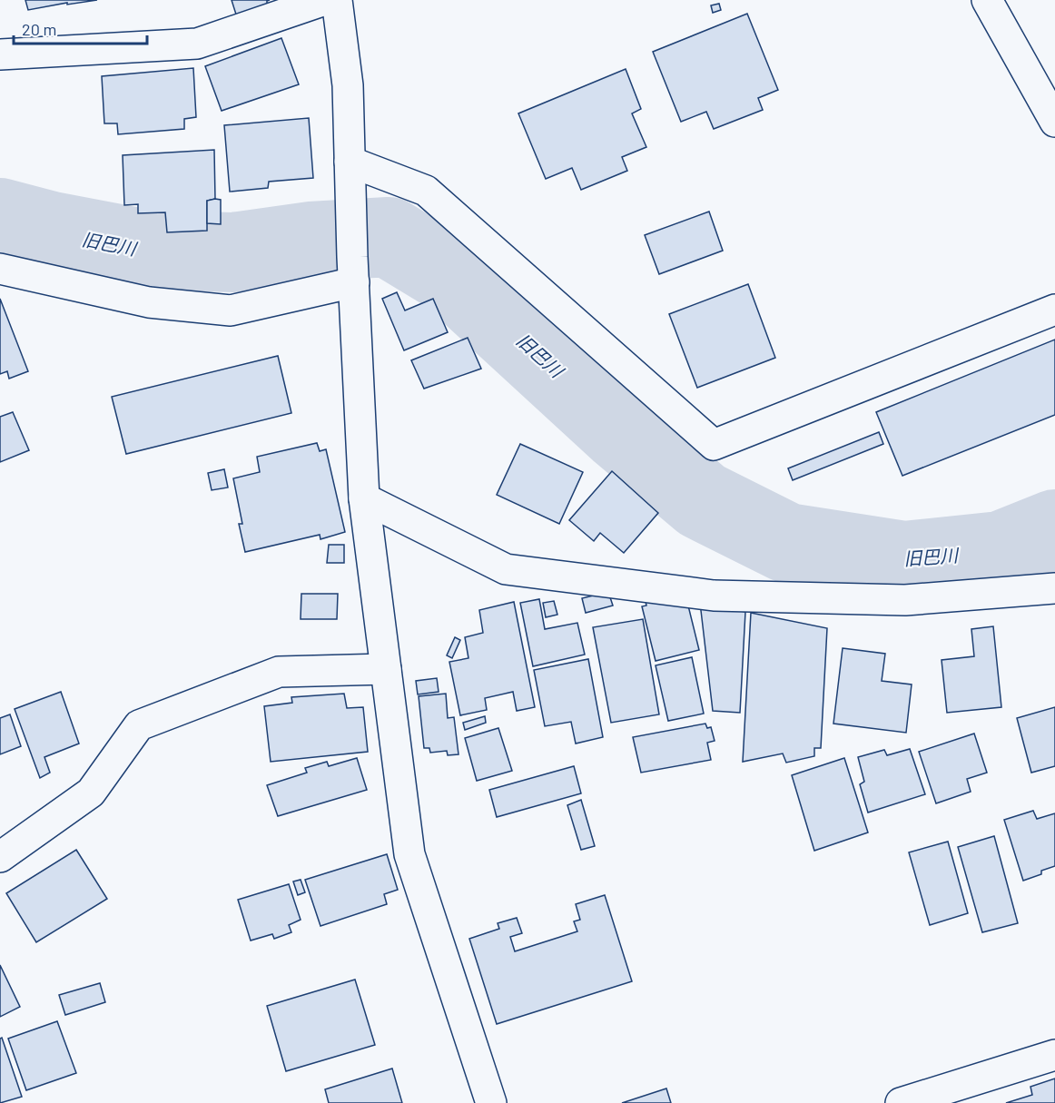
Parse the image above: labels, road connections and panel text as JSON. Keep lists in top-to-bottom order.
{
  "water": ["旧巴川"],
  "scale_bar": "20 m"
}
